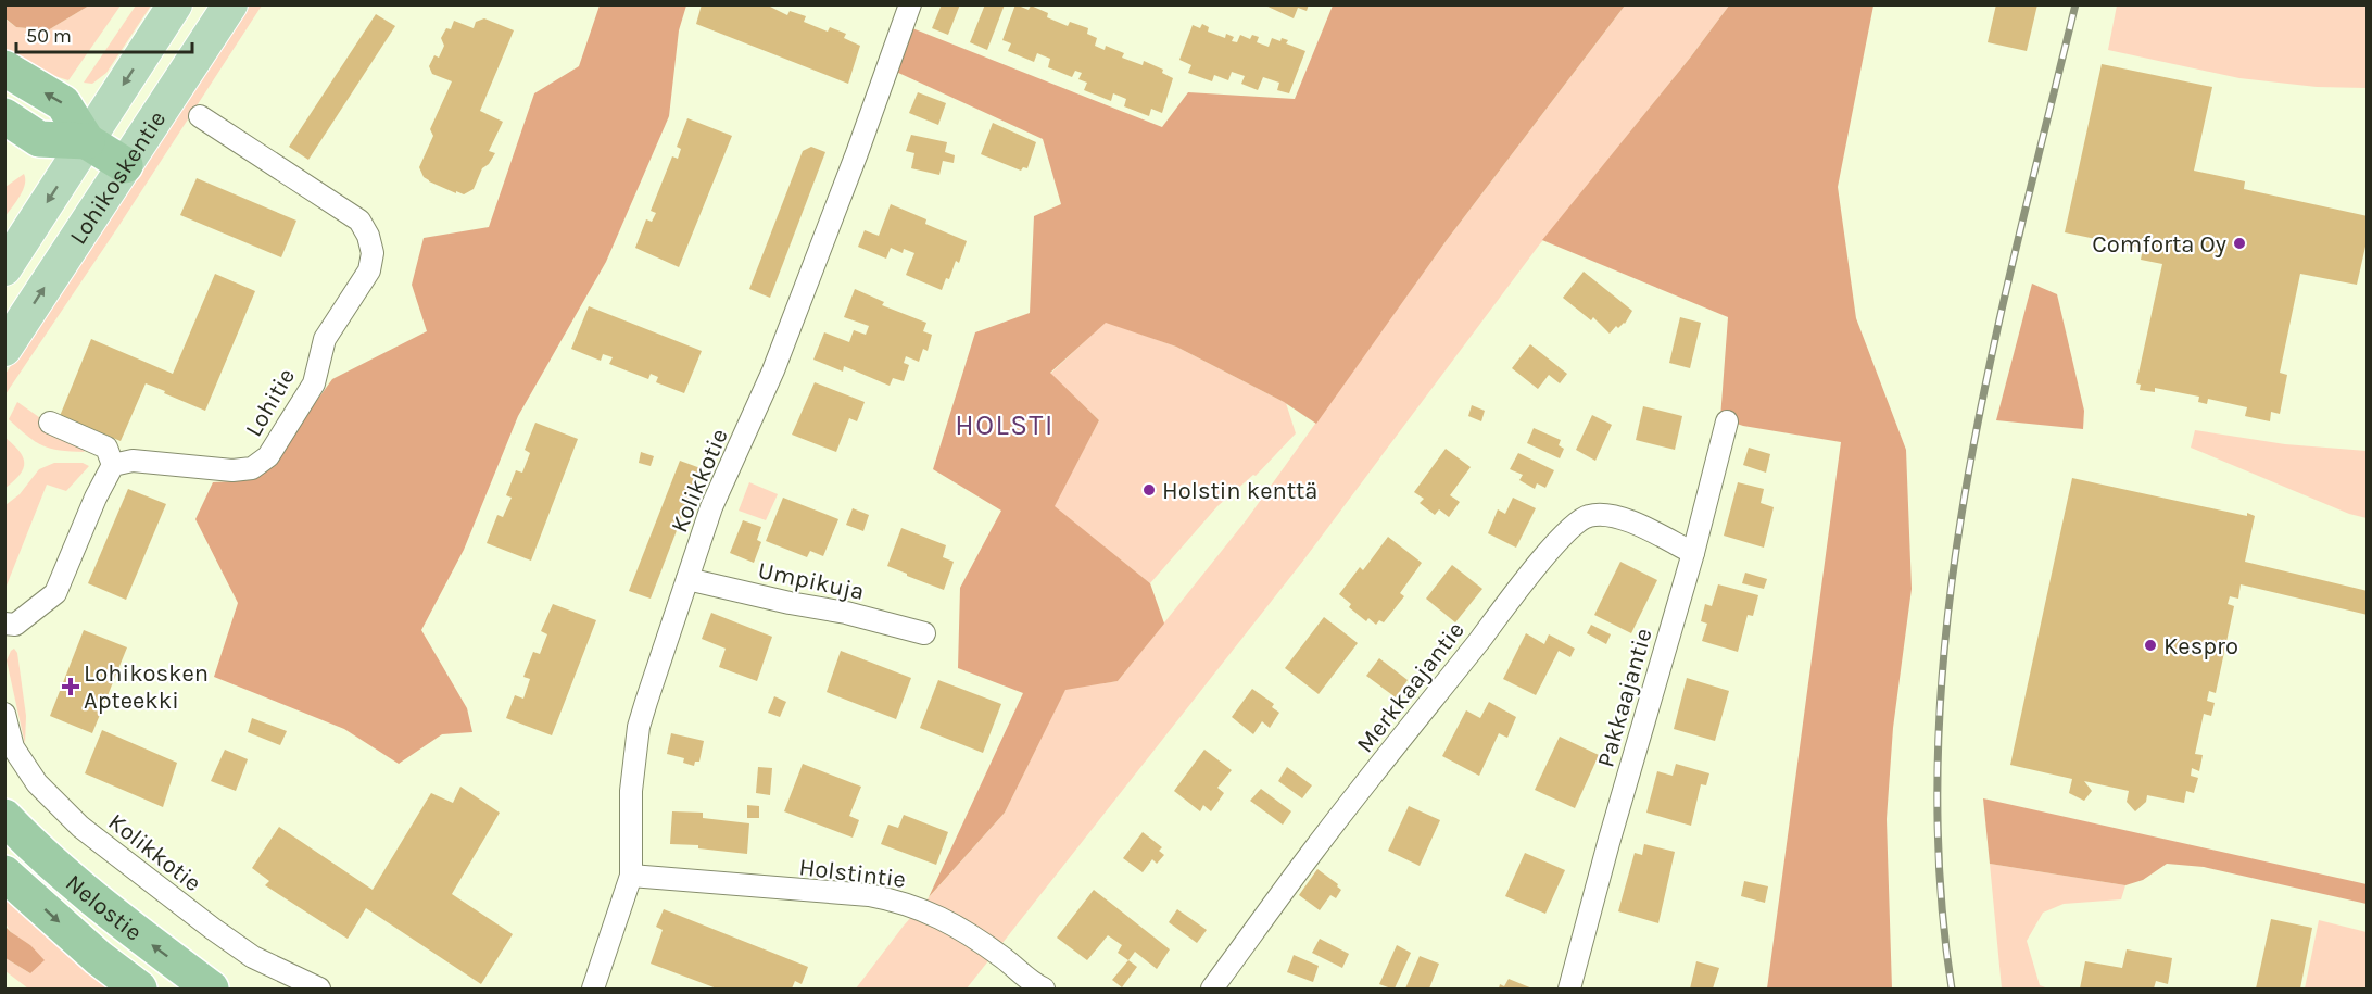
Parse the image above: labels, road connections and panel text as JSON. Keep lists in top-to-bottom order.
{
  "streets": {
    "highway": ["Nelostie"],
    "main road": ["Lohikoskentie"],
    "street": [
      "Lohitie",
      "Kolikkotie",
      "Umpikuja",
      "Merkkaajantie",
      "Pakkaajantie",
      "Holstintie"
    ]
  },
  "crossings": [
    ["Kolikkotie", "Umpikuja"],
    ["Kolikkotie", "Holstintie"],
    ["Merkkaajantie", "Pakkaajantie"]
  ],
  "districts": ["HOLSTI"],
  "places": {
    "other": ["Comforta Oy", "Holstin kenttä", "Kespro"],
    "health": ["Lohikosken Apteekki"]
  },
  "scale_bar": "50 m"
}
